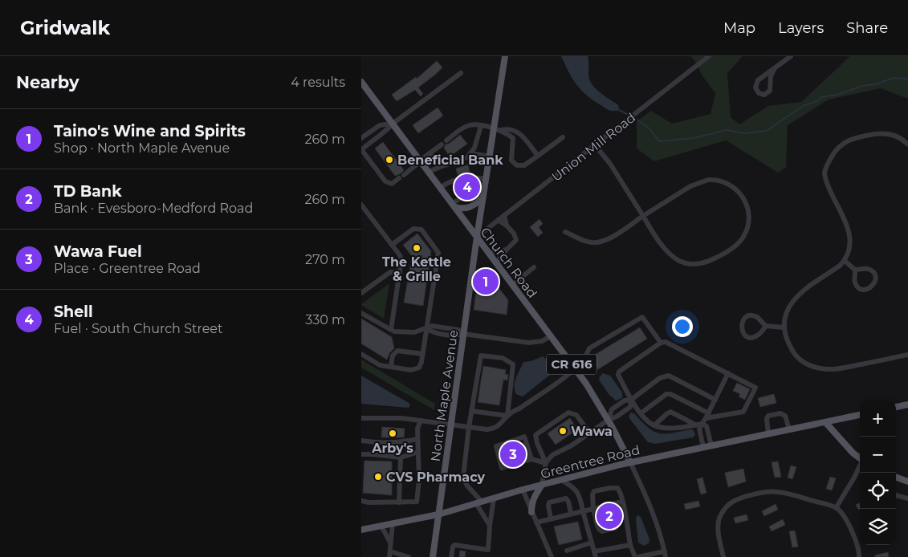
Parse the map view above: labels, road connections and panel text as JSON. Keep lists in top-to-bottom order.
{
  "streets": {
    "main road": [
      "Church Road",
      "CR 616",
      "North Maple Avenue",
      "Greentree Road"
    ],
    "street": ["Union Mill Road"]
  },
  "crossings": [
    ["Union Mill Road", "Church Road"],
    ["Union Mill Road", "North Maple Avenue"],
    ["Church Road", "North Maple Avenue"],
    ["Church Road", "Greentree Road"],
    ["North Maple Avenue", "Greentree Road"]
  ],
  "places": [
    "Beneficial Bank",
    "The Kettle & Grille",
    "Wawa",
    "Arby's",
    "CVS Pharmacy"
  ],
  "page": {
    "header": "Gridwalk",
    "nav": ["Map", "Layers", "Share"],
    "heading": ["Nearby", "4 results"],
    "list": [
      {
        "mark": "1",
        "name": "Taino's Wine and Spirits",
        "note": "Shop · North Maple Avenue",
        "value": "260 m"
      },
      {
        "mark": "2",
        "name": "TD Bank",
        "note": "Bank · Evesboro-Medford Road",
        "value": "260 m"
      },
      {
        "mark": "3",
        "name": "Wawa Fuel",
        "note": "Place · Greentree Road",
        "value": "270 m"
      },
      {
        "mark": "4",
        "name": "Shell",
        "note": "Fuel · South Church Street",
        "value": "330 m"
      }
    ],
    "pins": [
      "4",
      "1",
      "3",
      "2"
    ],
    "map_buttons": ["+", "−"]
  }
}
